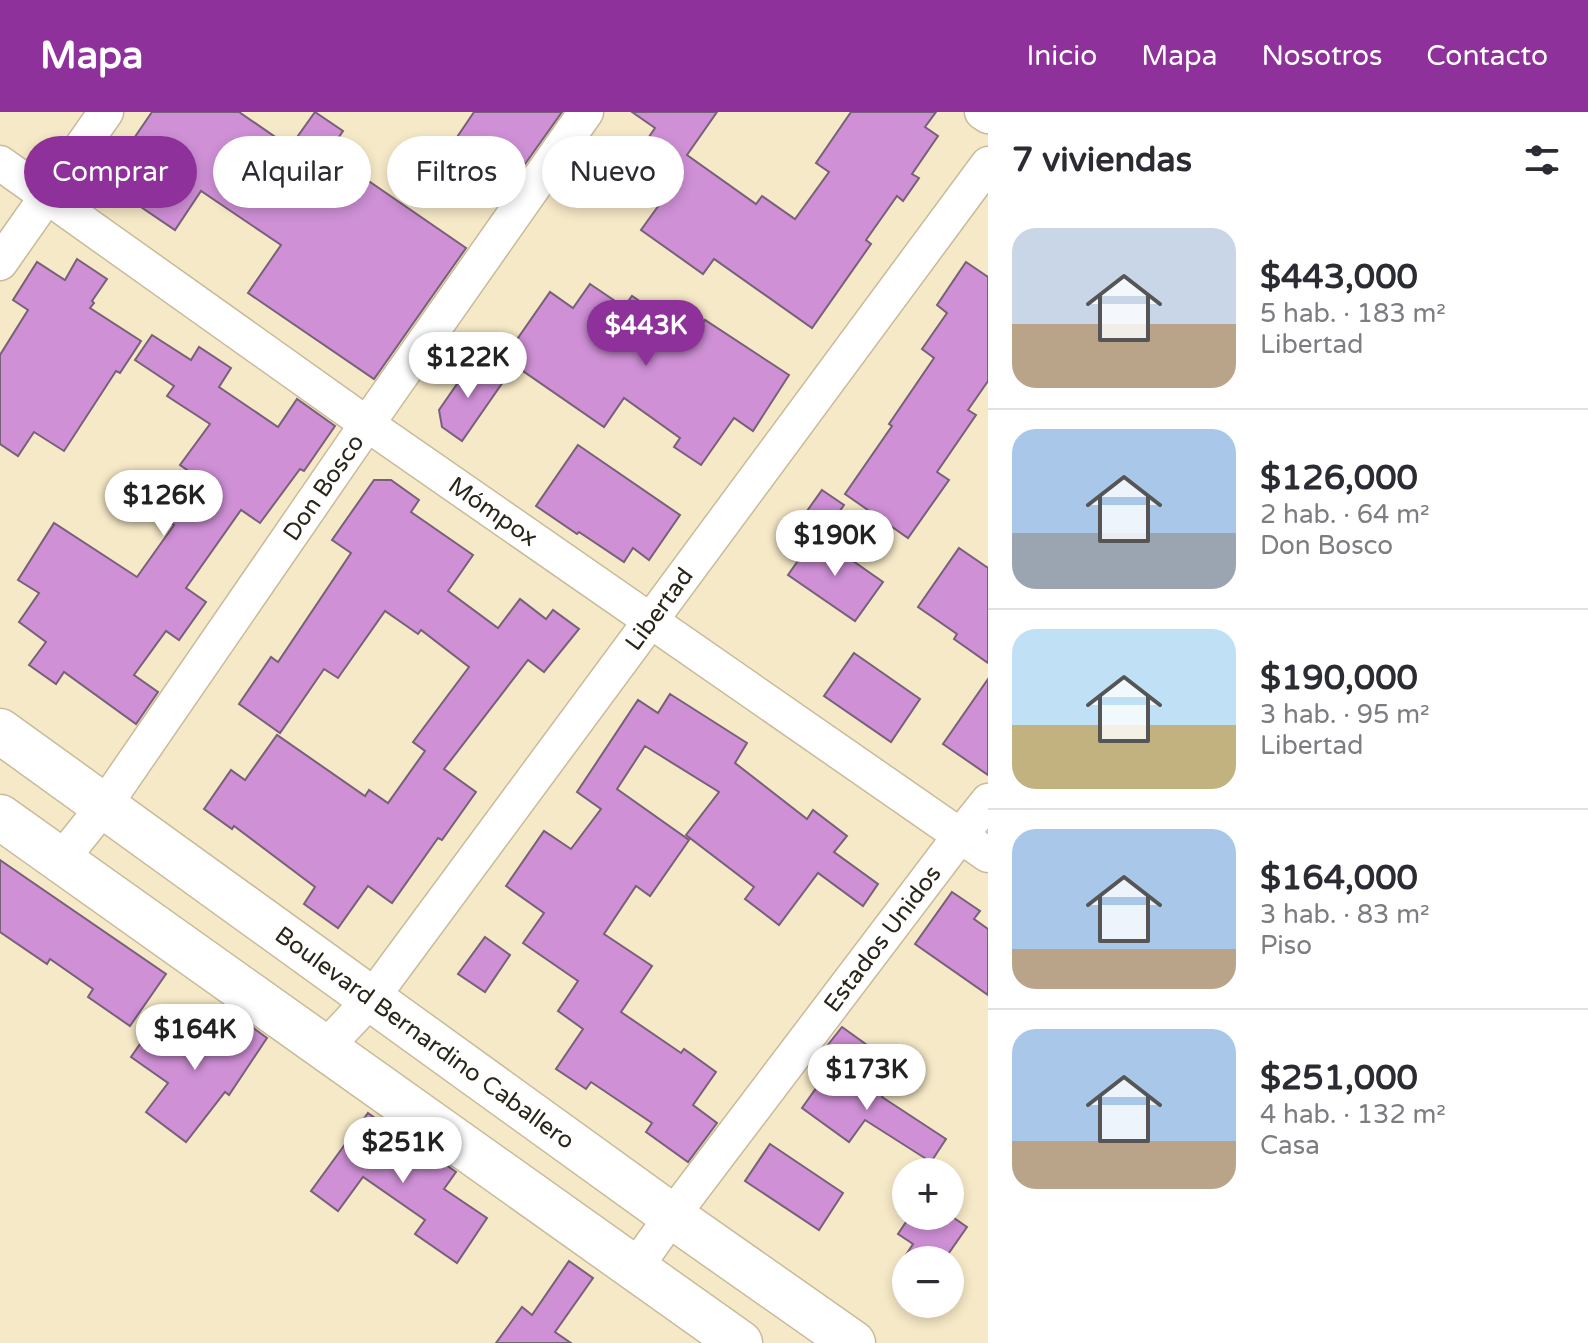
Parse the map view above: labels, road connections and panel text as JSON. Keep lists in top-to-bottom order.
{
  "streets": {
    "main road": ["Boulevard Bernardino Caballero"],
    "street": [
      "Don Bosco",
      "Mómpox",
      "Libertad",
      "Estados Unidos"
    ]
  },
  "crossings": [
    ["Don Bosco", "Mómpox"],
    ["Don Bosco", "Boulevard Bernardino Caballero"],
    ["Mómpox", "Libertad"],
    ["Mómpox", "Estados Unidos"],
    ["Libertad", "Boulevard Bernardino Caballero"],
    ["Estados Unidos", "Boulevard Bernardino Caballero"]
  ],
  "page": {
    "header": "Mapa",
    "nav": [
      "Inicio",
      "Mapa",
      "Nosotros",
      "Contacto"
    ],
    "heading": "7 viviendas",
    "chip": [
      "Comprar",
      "Alquilar",
      "Filtros",
      "Nuevo"
    ],
    "list": [
      {
        "name": "$443,000",
        "note": "5 hab. · 183 m² · Libertad"
      },
      {
        "name": "$126,000",
        "note": "2 hab. · 64 m² · Don Bosco"
      },
      {
        "name": "$190,000",
        "note": "3 hab. · 95 m² · Libertad"
      },
      {
        "name": "$164,000",
        "note": "3 hab. · 83 m² · Piso"
      },
      {
        "name": "$251,000",
        "note": "4 hab. · 132 m² · Casa"
      }
    ],
    "price": [
      "$443K",
      "$122K",
      "$126K",
      "$190K",
      "$164K",
      "$173K",
      "$251K"
    ],
    "map_buttons": ["+", "−"]
  }
}
